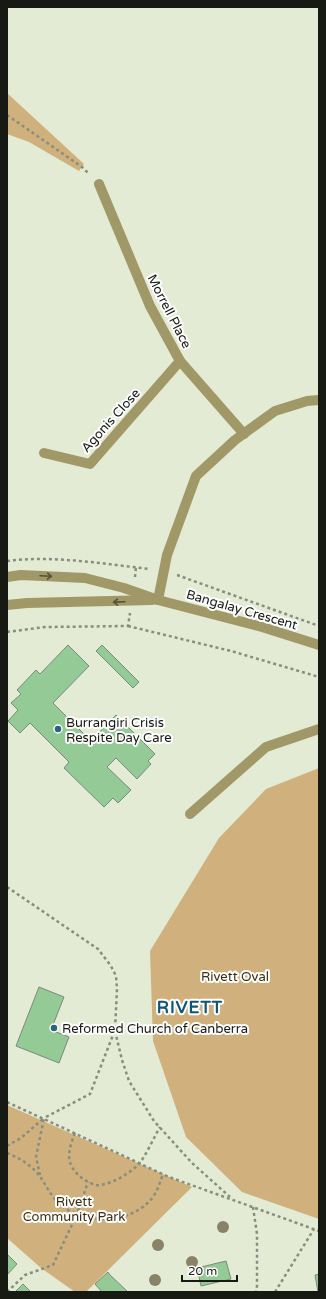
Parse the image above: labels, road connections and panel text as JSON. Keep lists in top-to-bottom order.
{
  "streets": {
    "street": ["Morrell Place", "Agonis Close", "Bangalay Crescent"]
  },
  "crossings": [
    ["Morrell Place", "Agonis Close"]
  ],
  "districts": ["RIVETT"],
  "parks": ["Rivett Oval", "Rivett Community Park"],
  "places": ["Burrangiri Crisis Respite Day Care", "Reformed Church of Canberra"],
  "scale_bar": "20 m"
}
